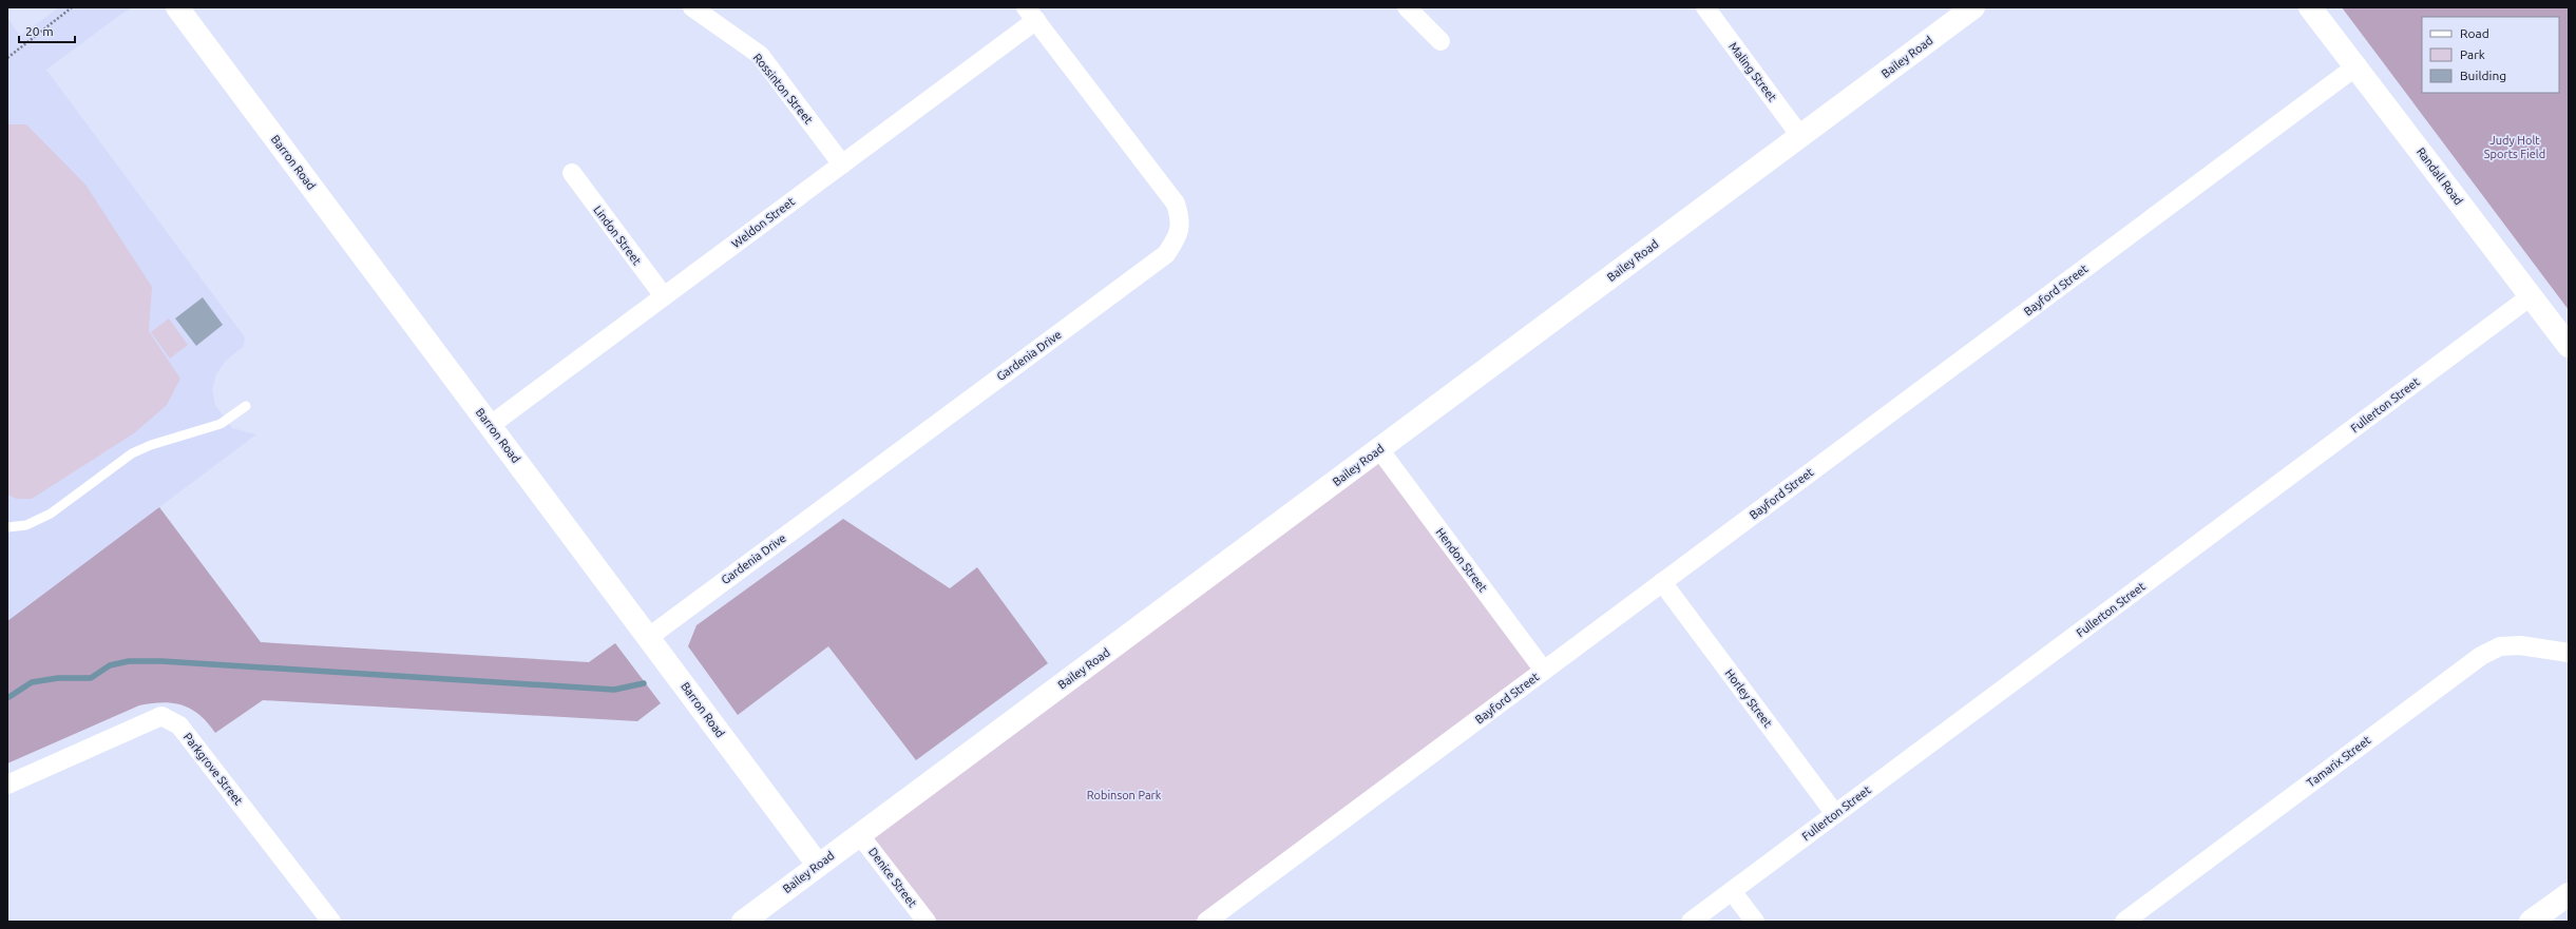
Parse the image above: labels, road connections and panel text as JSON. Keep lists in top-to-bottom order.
{
  "streets": {
    "street": [
      "Bailey Road",
      "Maling Street",
      "Rossinton Street",
      "Barron Road",
      "Randall Road",
      "Weldon Street",
      "Lindon Street",
      "Bayford Street",
      "Gardenia Drive",
      "Fullerton Street",
      "Hendon Street",
      "Horley Street",
      "Tamarix Street",
      "Parkgrove Street",
      "Denice Street"
    ]
  },
  "crossings": [
    ["Bailey Road", "Maling Street"],
    ["Bailey Road", "Barron Road"],
    ["Bailey Road", "Hendon Street"],
    ["Bailey Road", "Denice Street"],
    ["Rossinton Street", "Weldon Street"],
    ["Barron Road", "Weldon Street"],
    ["Barron Road", "Gardenia Drive"],
    ["Randall Road", "Bayford Street"],
    ["Randall Road", "Fullerton Street"],
    ["Weldon Street", "Lindon Street"],
    ["Weldon Street", "Gardenia Drive"],
    ["Bayford Street", "Hendon Street"],
    ["Bayford Street", "Horley Street"],
    ["Fullerton Street", "Horley Street"]
  ],
  "parks": ["Judy Holt Sports Field", "Robinson Park"],
  "legend": ["Road", "Park", "Building"],
  "scale_bar": "20 m"
}
